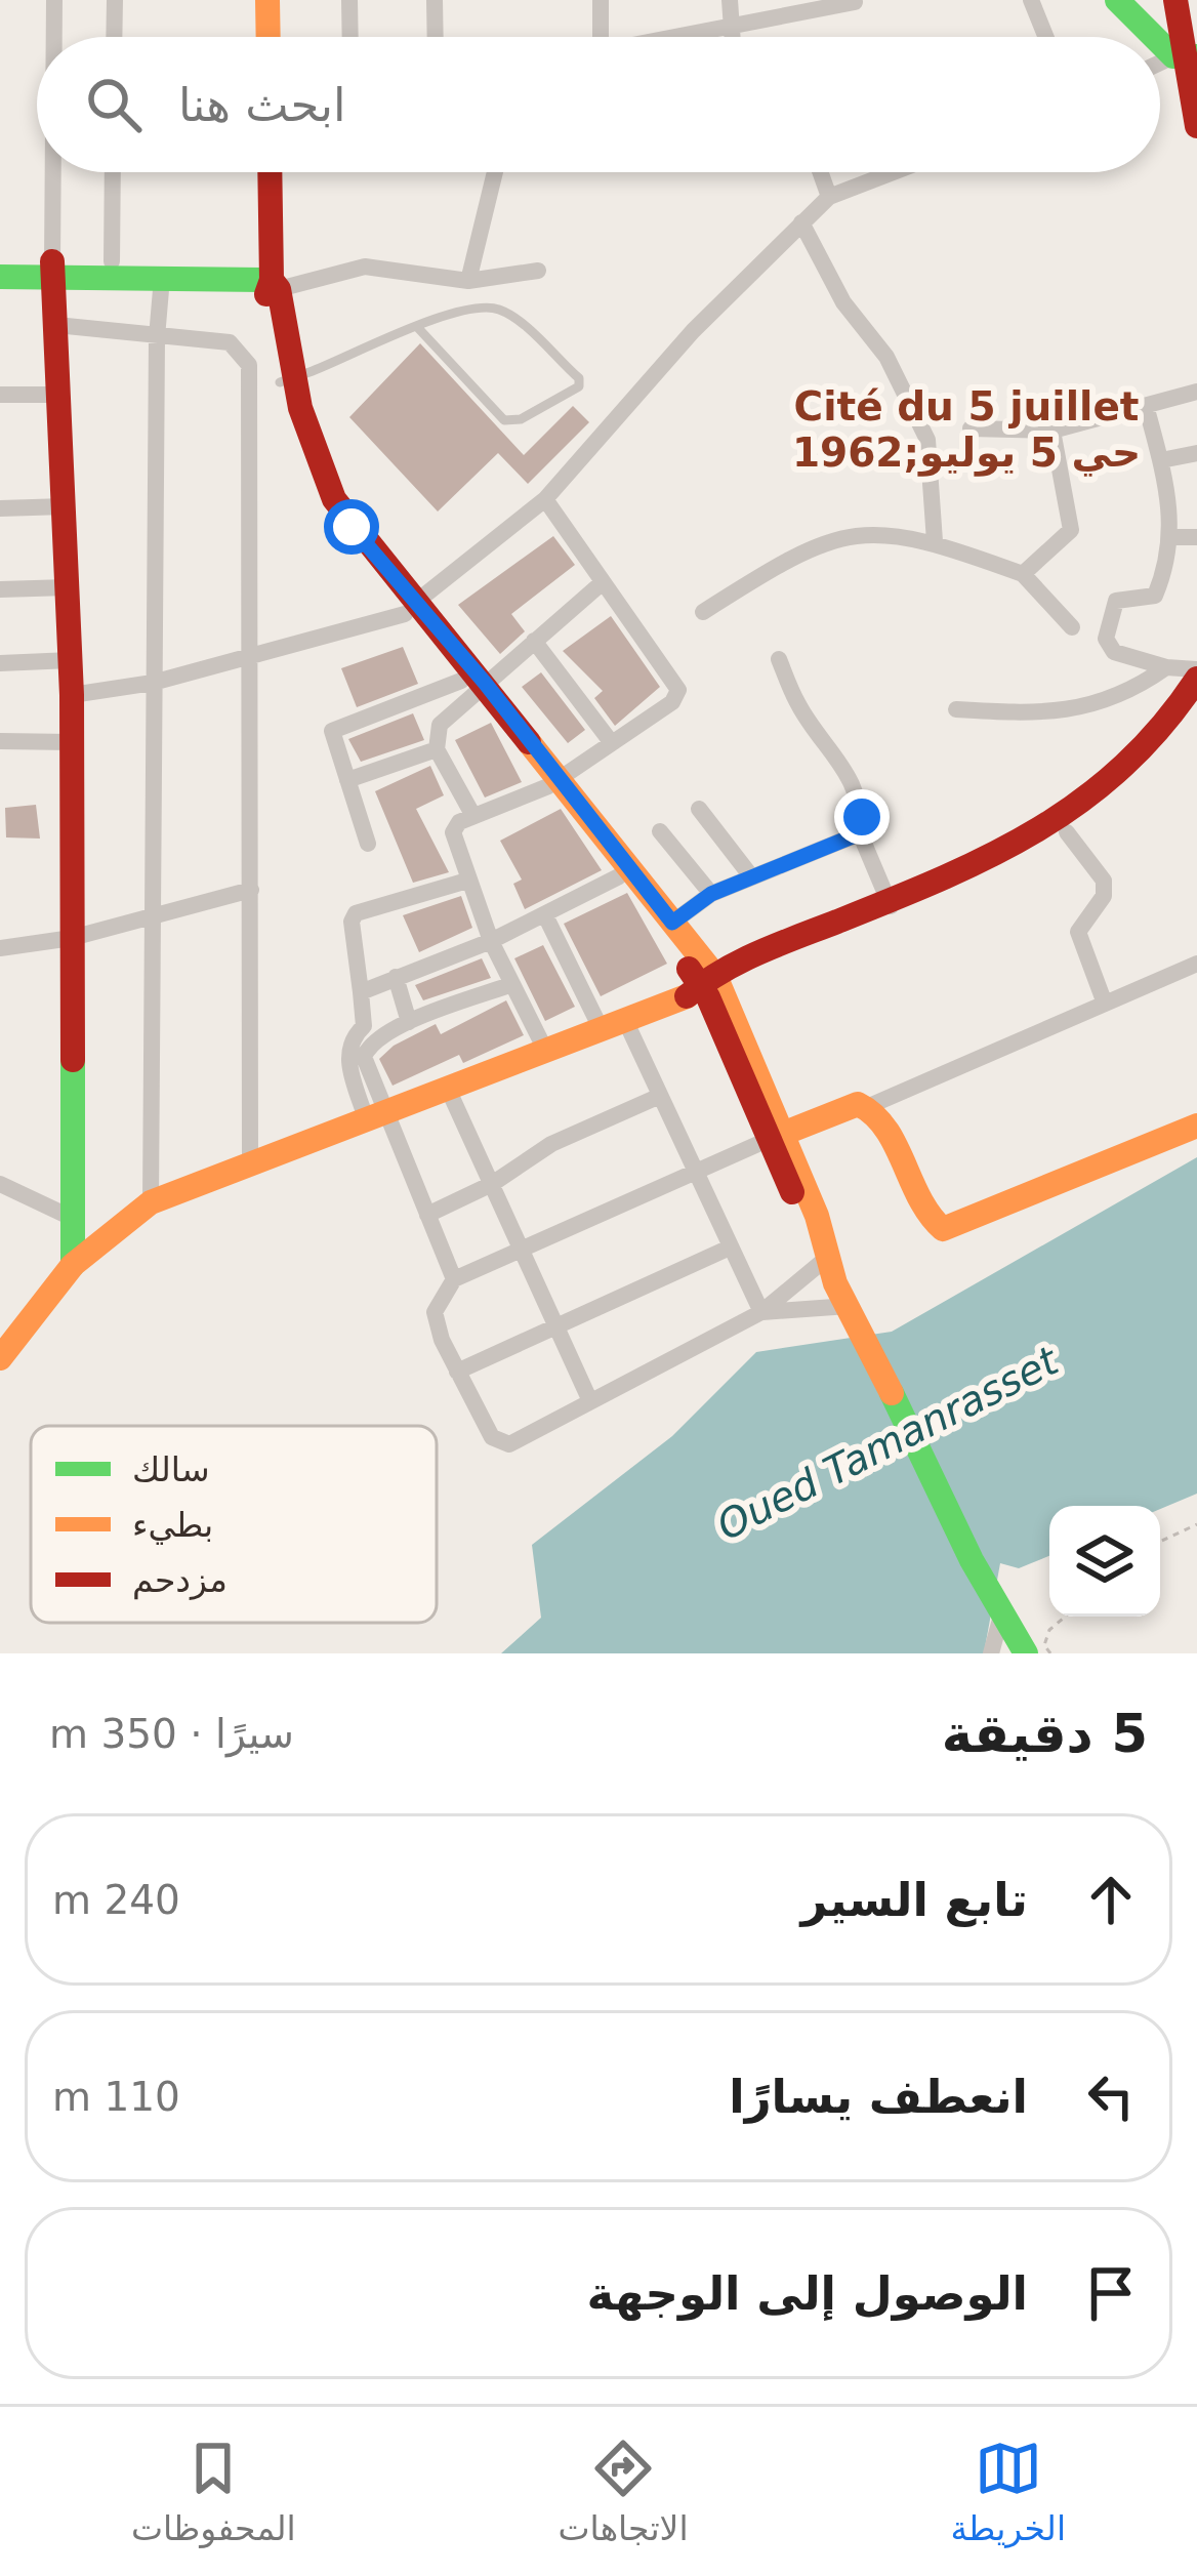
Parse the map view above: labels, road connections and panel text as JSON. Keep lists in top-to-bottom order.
{
  "districts": ["Cité du 5 juillet 1962;حي 5 يوليو"],
  "water": ["Oued Tamanrasset"],
  "legend": ["سالك", "بطيء", "مزدحم"],
  "page": {
    "search": "ابحث هنا",
    "heading": ["5 دقيقة", "سيرًا · 350 m"],
    "list": [
      ["تابع السير", "240 m"],
      ["انعطف يسارًا", "110 m"],
      "الوصول إلى الوجهة"
    ],
    "nav": ["الخريطة", "الاتجاهات", "المحفوظات"]
  }
}
